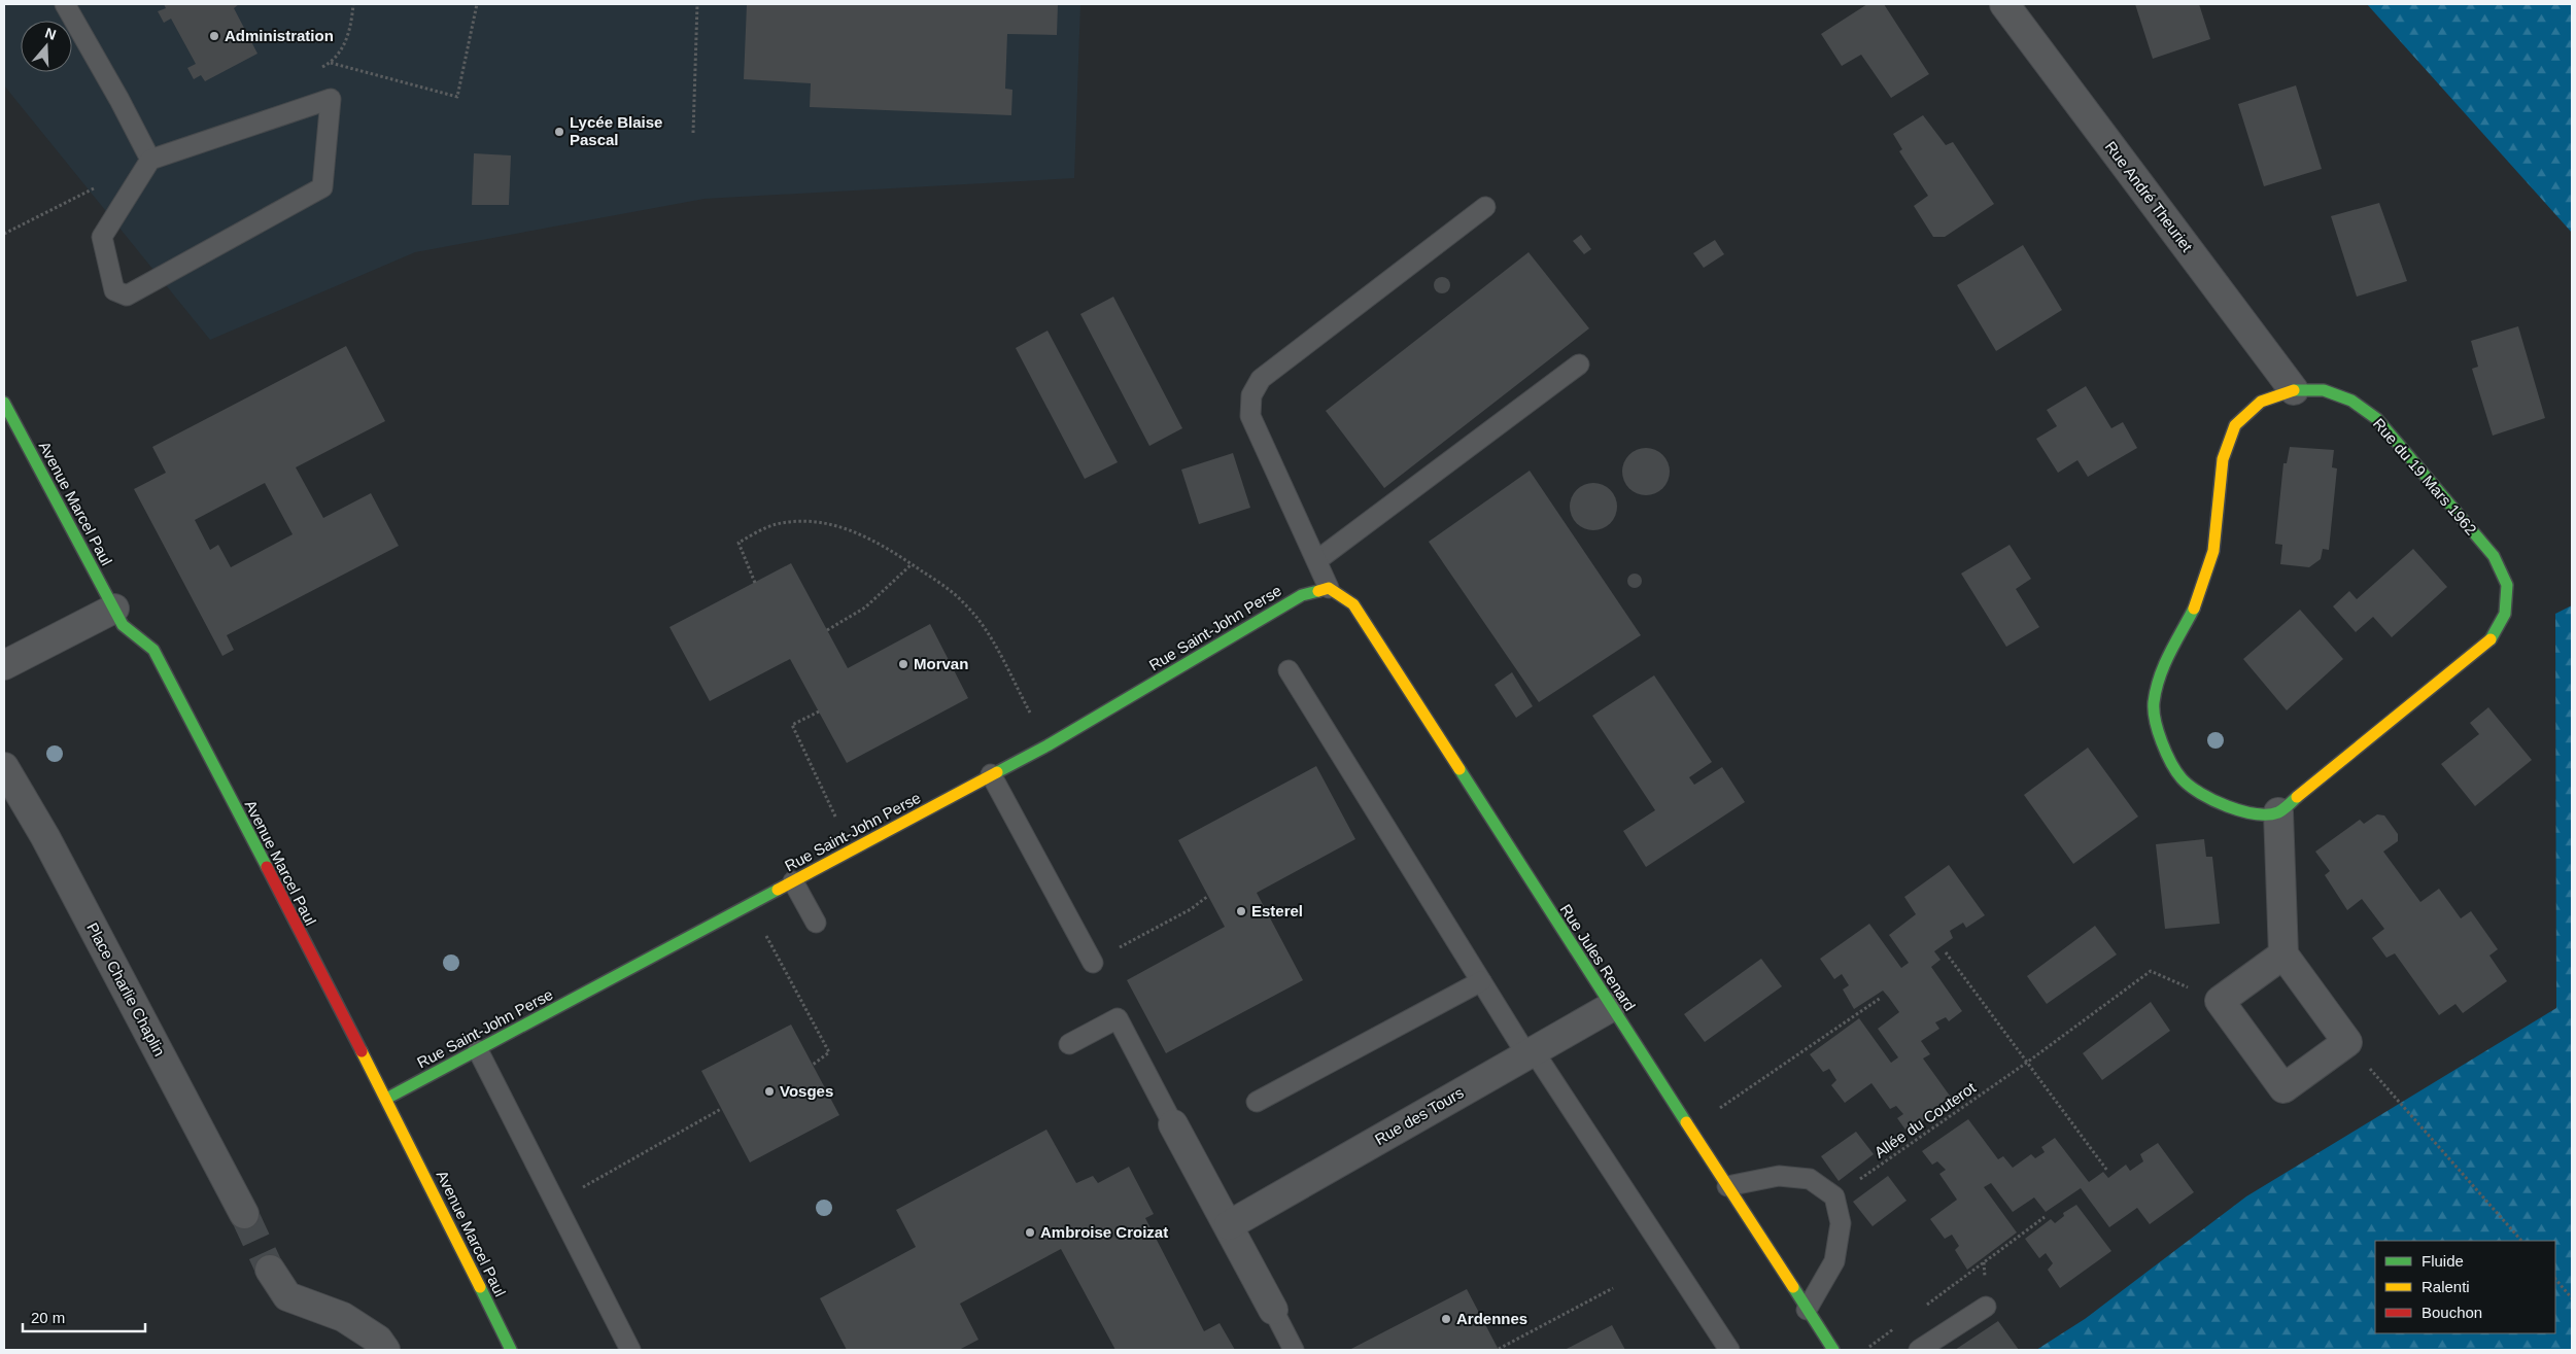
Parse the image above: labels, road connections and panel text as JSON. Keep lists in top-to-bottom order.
{
  "streets": {
    "street": [
      "Rue André Theuriet",
      "Rue du 19 Mars 1962",
      "Avenue Marcel Paul",
      "Rue Saint-John Perse",
      "Rue Jules Renard",
      "Place Charlie Chaplin",
      "Rue des Tours"
    ],
    "path": ["Allée du Couterot"]
  },
  "crossings": [
    ["Rue André Theuriet", "Rue du 19 Mars 1962"],
    ["Avenue Marcel Paul", "Rue Saint-John Perse"],
    ["Rue Saint-John Perse", "Rue Jules Renard"],
    ["Rue Jules Renard", "Rue des Tours"]
  ],
  "places": [
    "Administration",
    "Lycée Blaise Pascal",
    "Morvan",
    "Esterel",
    "Vosges",
    "Ambroise Croizat",
    "Ardennes"
  ],
  "legend": ["Fluide", "Ralenti", "Bouchon"],
  "scale_bar": "20 m",
  "north": "top"
}
